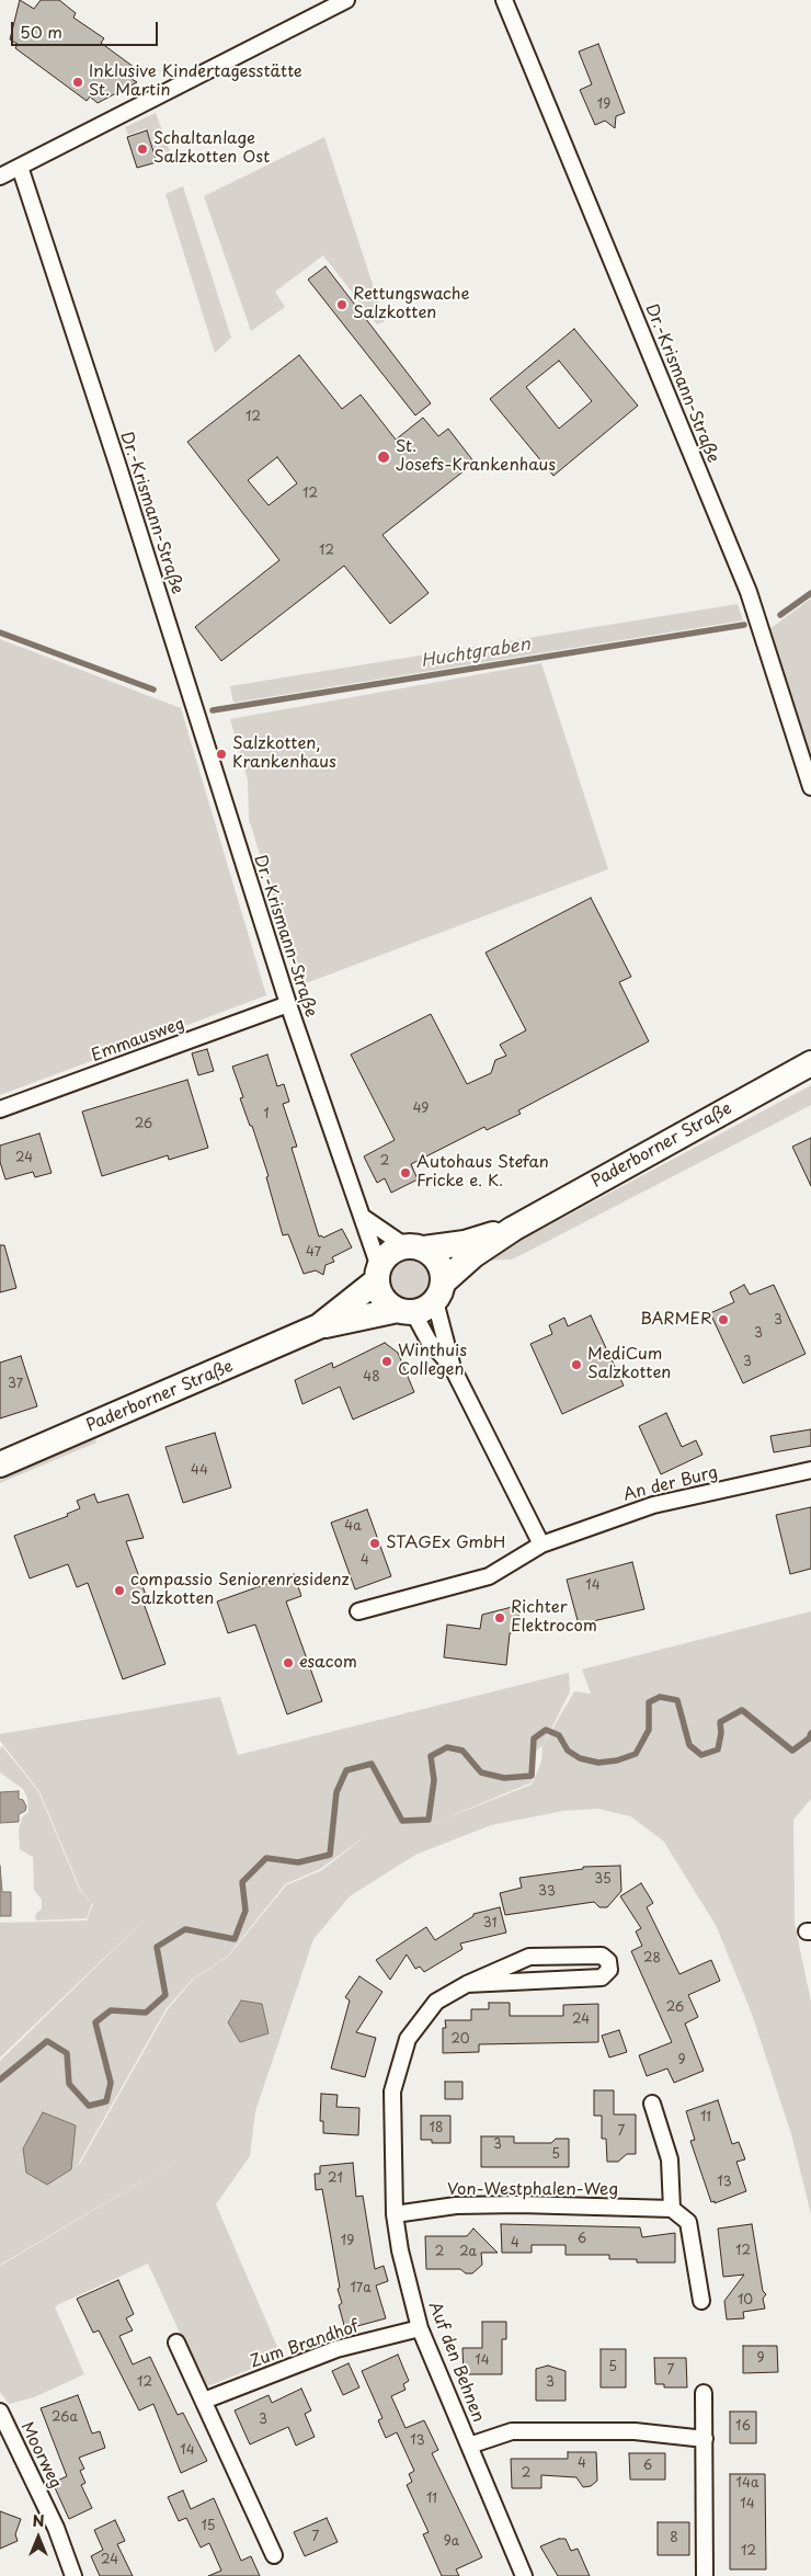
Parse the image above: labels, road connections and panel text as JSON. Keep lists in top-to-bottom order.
{
  "streets": {
    "main road": ["Paderborner Straße"],
    "street": [
      "Dr.-Krismann-Straße",
      "Emmausweg",
      "An der Burg",
      "Von-Westphalen-Weg",
      "Zum Brandhof",
      "Auf den Behnen",
      "Moorweg"
    ]
  },
  "crossings": [
    ["Dr.-Krismann-Straße", "Emmausweg"],
    ["Dr.-Krismann-Straße", "Paderborner Straße"],
    ["Von-Westphalen-Weg", "Auf den Behnen"],
    ["Zum Brandhof", "Auf den Behnen"]
  ],
  "water": ["Huchtgraben"],
  "places": [
    "Inklusive Kindertagesstätte St. Martin",
    "Schaltanlage Salzkotten Ost",
    "Rettungswache Salzkotten",
    "St. Josefs-Krankenhaus",
    "Salzkotten, Krankenhaus",
    "Autohaus Stefan Fricke e. K.",
    "BARMER",
    "Winthuis Collegen",
    "MediCum Salzkotten",
    "STAGEx GmbH",
    "compassio Seniorenresidenz Salzkotten",
    "Richter Elektrocom",
    "esacom"
  ],
  "house_numbers": [
    "19",
    "12",
    "12",
    "12",
    "49",
    "1",
    "26",
    "24",
    "2",
    "47",
    "3",
    "3",
    "3",
    "48",
    "37",
    "44",
    "4a",
    "4",
    "14",
    "35",
    "33",
    "31",
    "28",
    "26",
    "24",
    "20",
    "9",
    "11",
    "18",
    "7",
    "3",
    "5",
    "21",
    "13",
    "6",
    "19",
    "4",
    "12",
    "2",
    "2a",
    "17a",
    "10",
    "9",
    "14",
    "5",
    "7",
    "12",
    "3",
    "26a",
    "3",
    "16",
    "13",
    "14",
    "4",
    "6",
    "2",
    "14a",
    "11",
    "14",
    "15",
    "7",
    "8",
    "9a",
    "12",
    "24"
  ],
  "scale_bar": "50 m",
  "north": "top"
}
